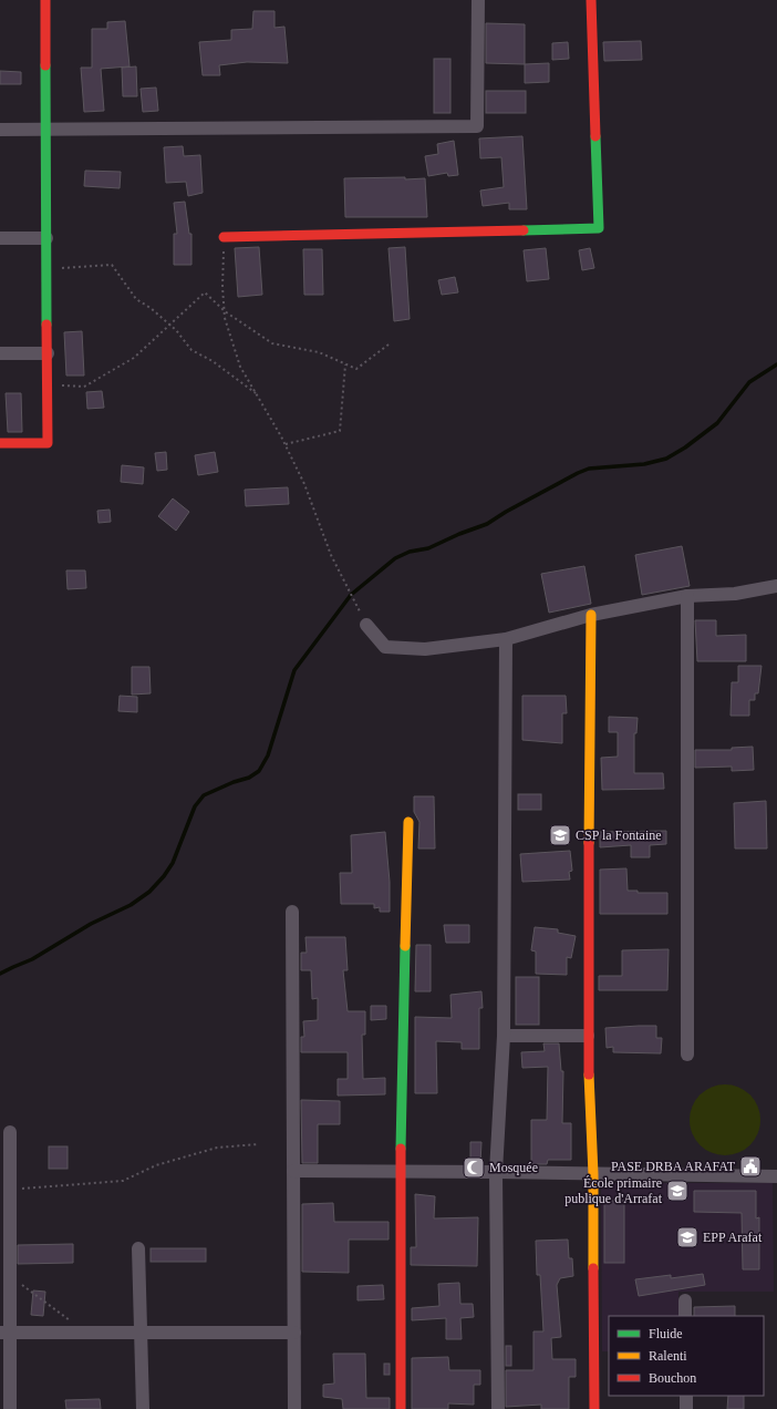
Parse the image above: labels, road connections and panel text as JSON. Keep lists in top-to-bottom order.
{
  "places": {
    "school or university": ["CSP la Fontaine", "École primaire publique d'Arrafat", "EPP Arafat"],
    "public building": ["PASE DRBA ARAFAT"],
    "mosque": ["Mosquée"]
  },
  "legend": ["Fluide", "Ralenti", "Bouchon"]
}
